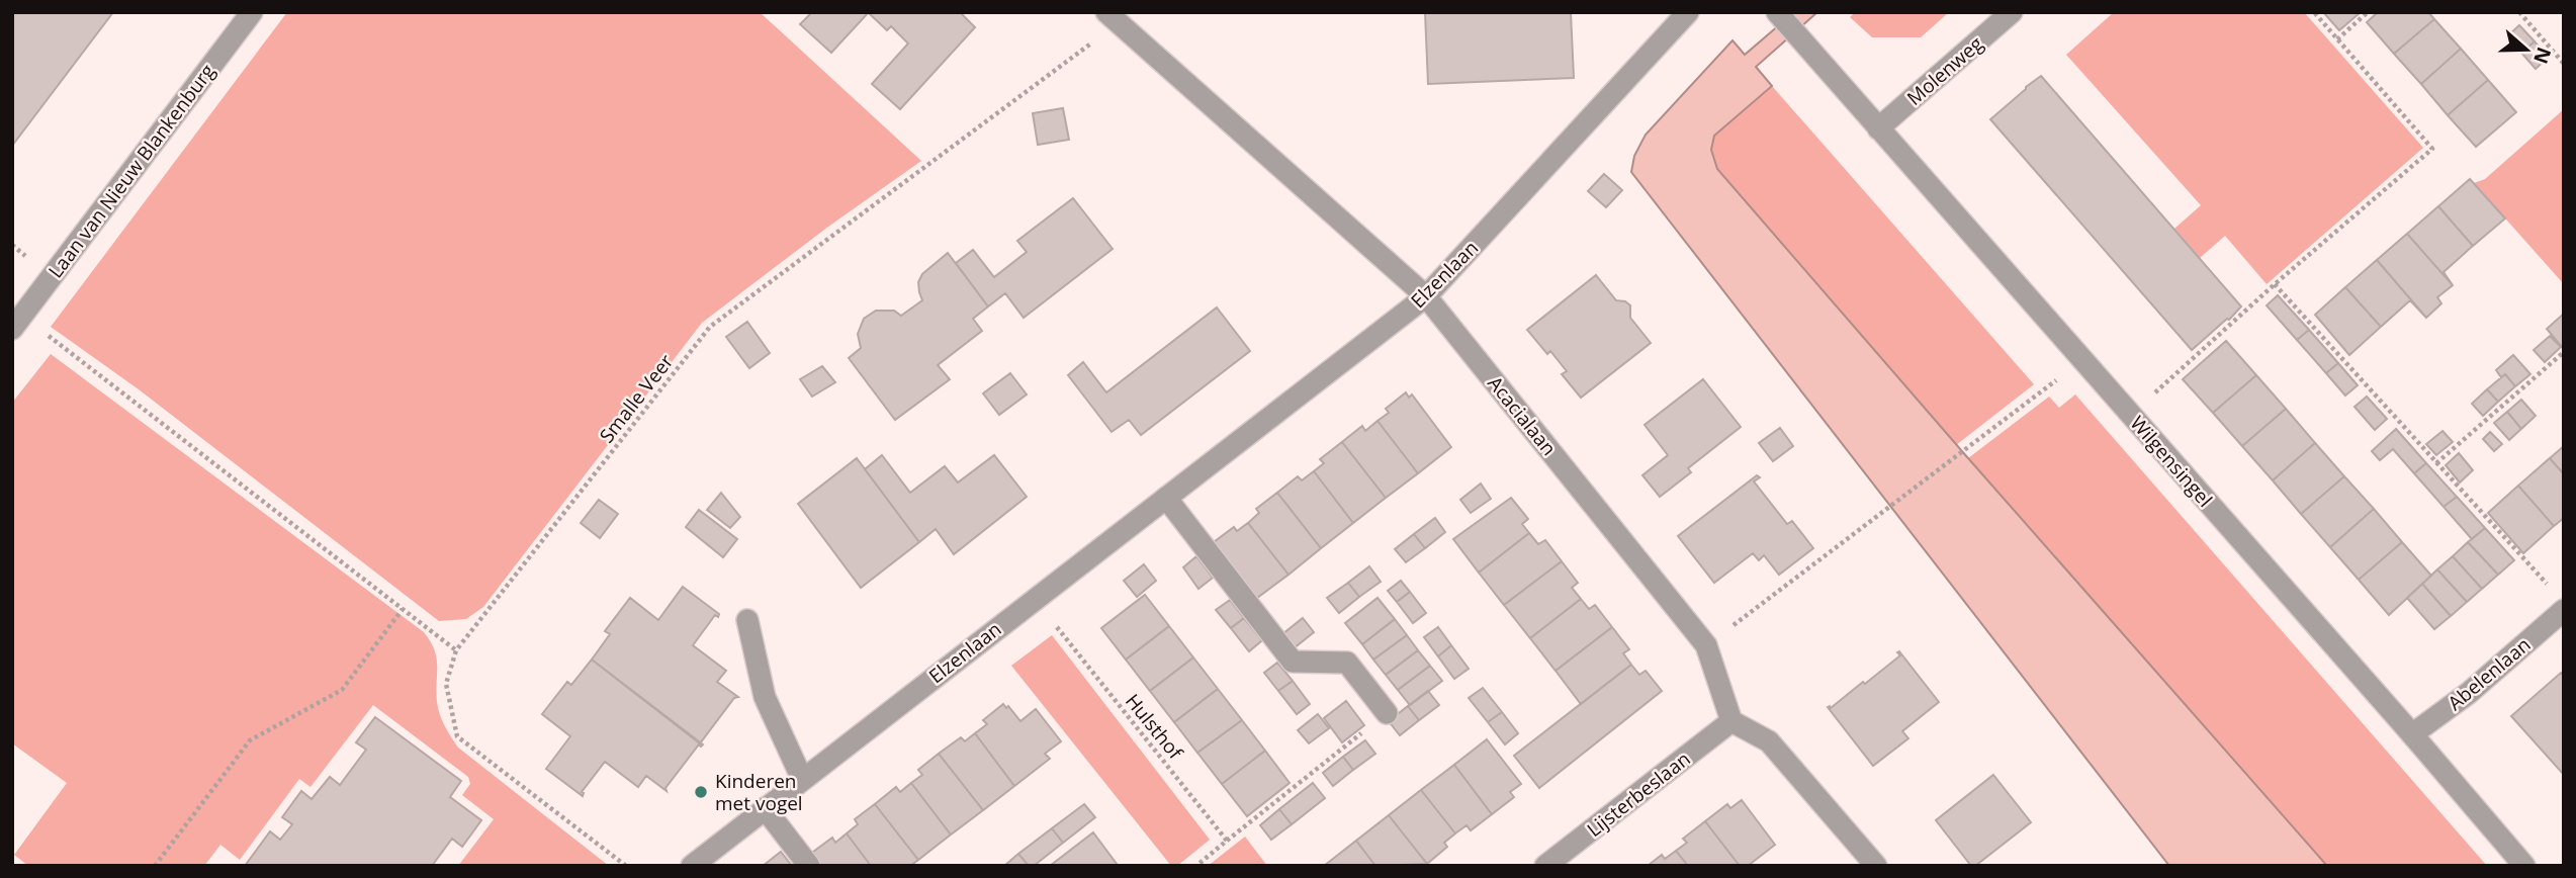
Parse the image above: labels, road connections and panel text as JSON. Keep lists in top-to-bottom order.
{
  "streets": {
    "street": [
      "Molenweg",
      "Laan van Nieuw Blankenburg",
      "Elzenlaan",
      "Acacialaan",
      "Wilgensingel",
      "Abelenlaan",
      "Lijsterbeslaan"
    ],
    "path": ["Smalle Veer", "Hulsthof"]
  },
  "crossings": [
    ["Molenweg", "Wilgensingel"],
    ["Elzenlaan", "Acacialaan"],
    ["Elzenlaan", "Hulsthof"],
    ["Smalle Veer", "Acacialaan"],
    ["Acacialaan", "Lijsterbeslaan"],
    ["Wilgensingel", "Abelenlaan"]
  ],
  "places": ["Kinderen met vogel"],
  "north": "right"
}
